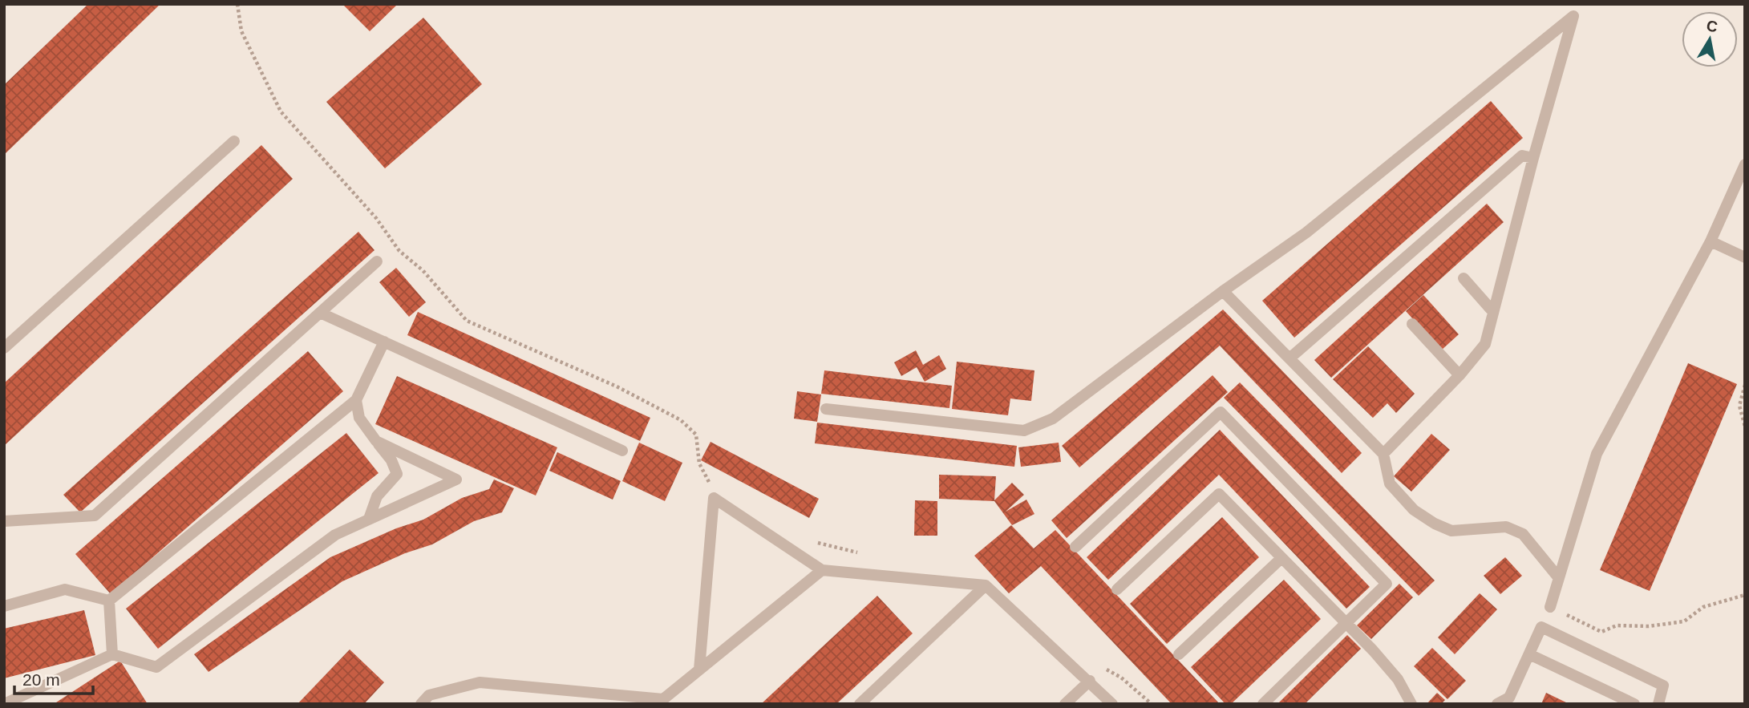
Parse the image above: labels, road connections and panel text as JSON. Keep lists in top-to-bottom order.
{
  "scale_bar": "20 m",
  "north": "top"
}
